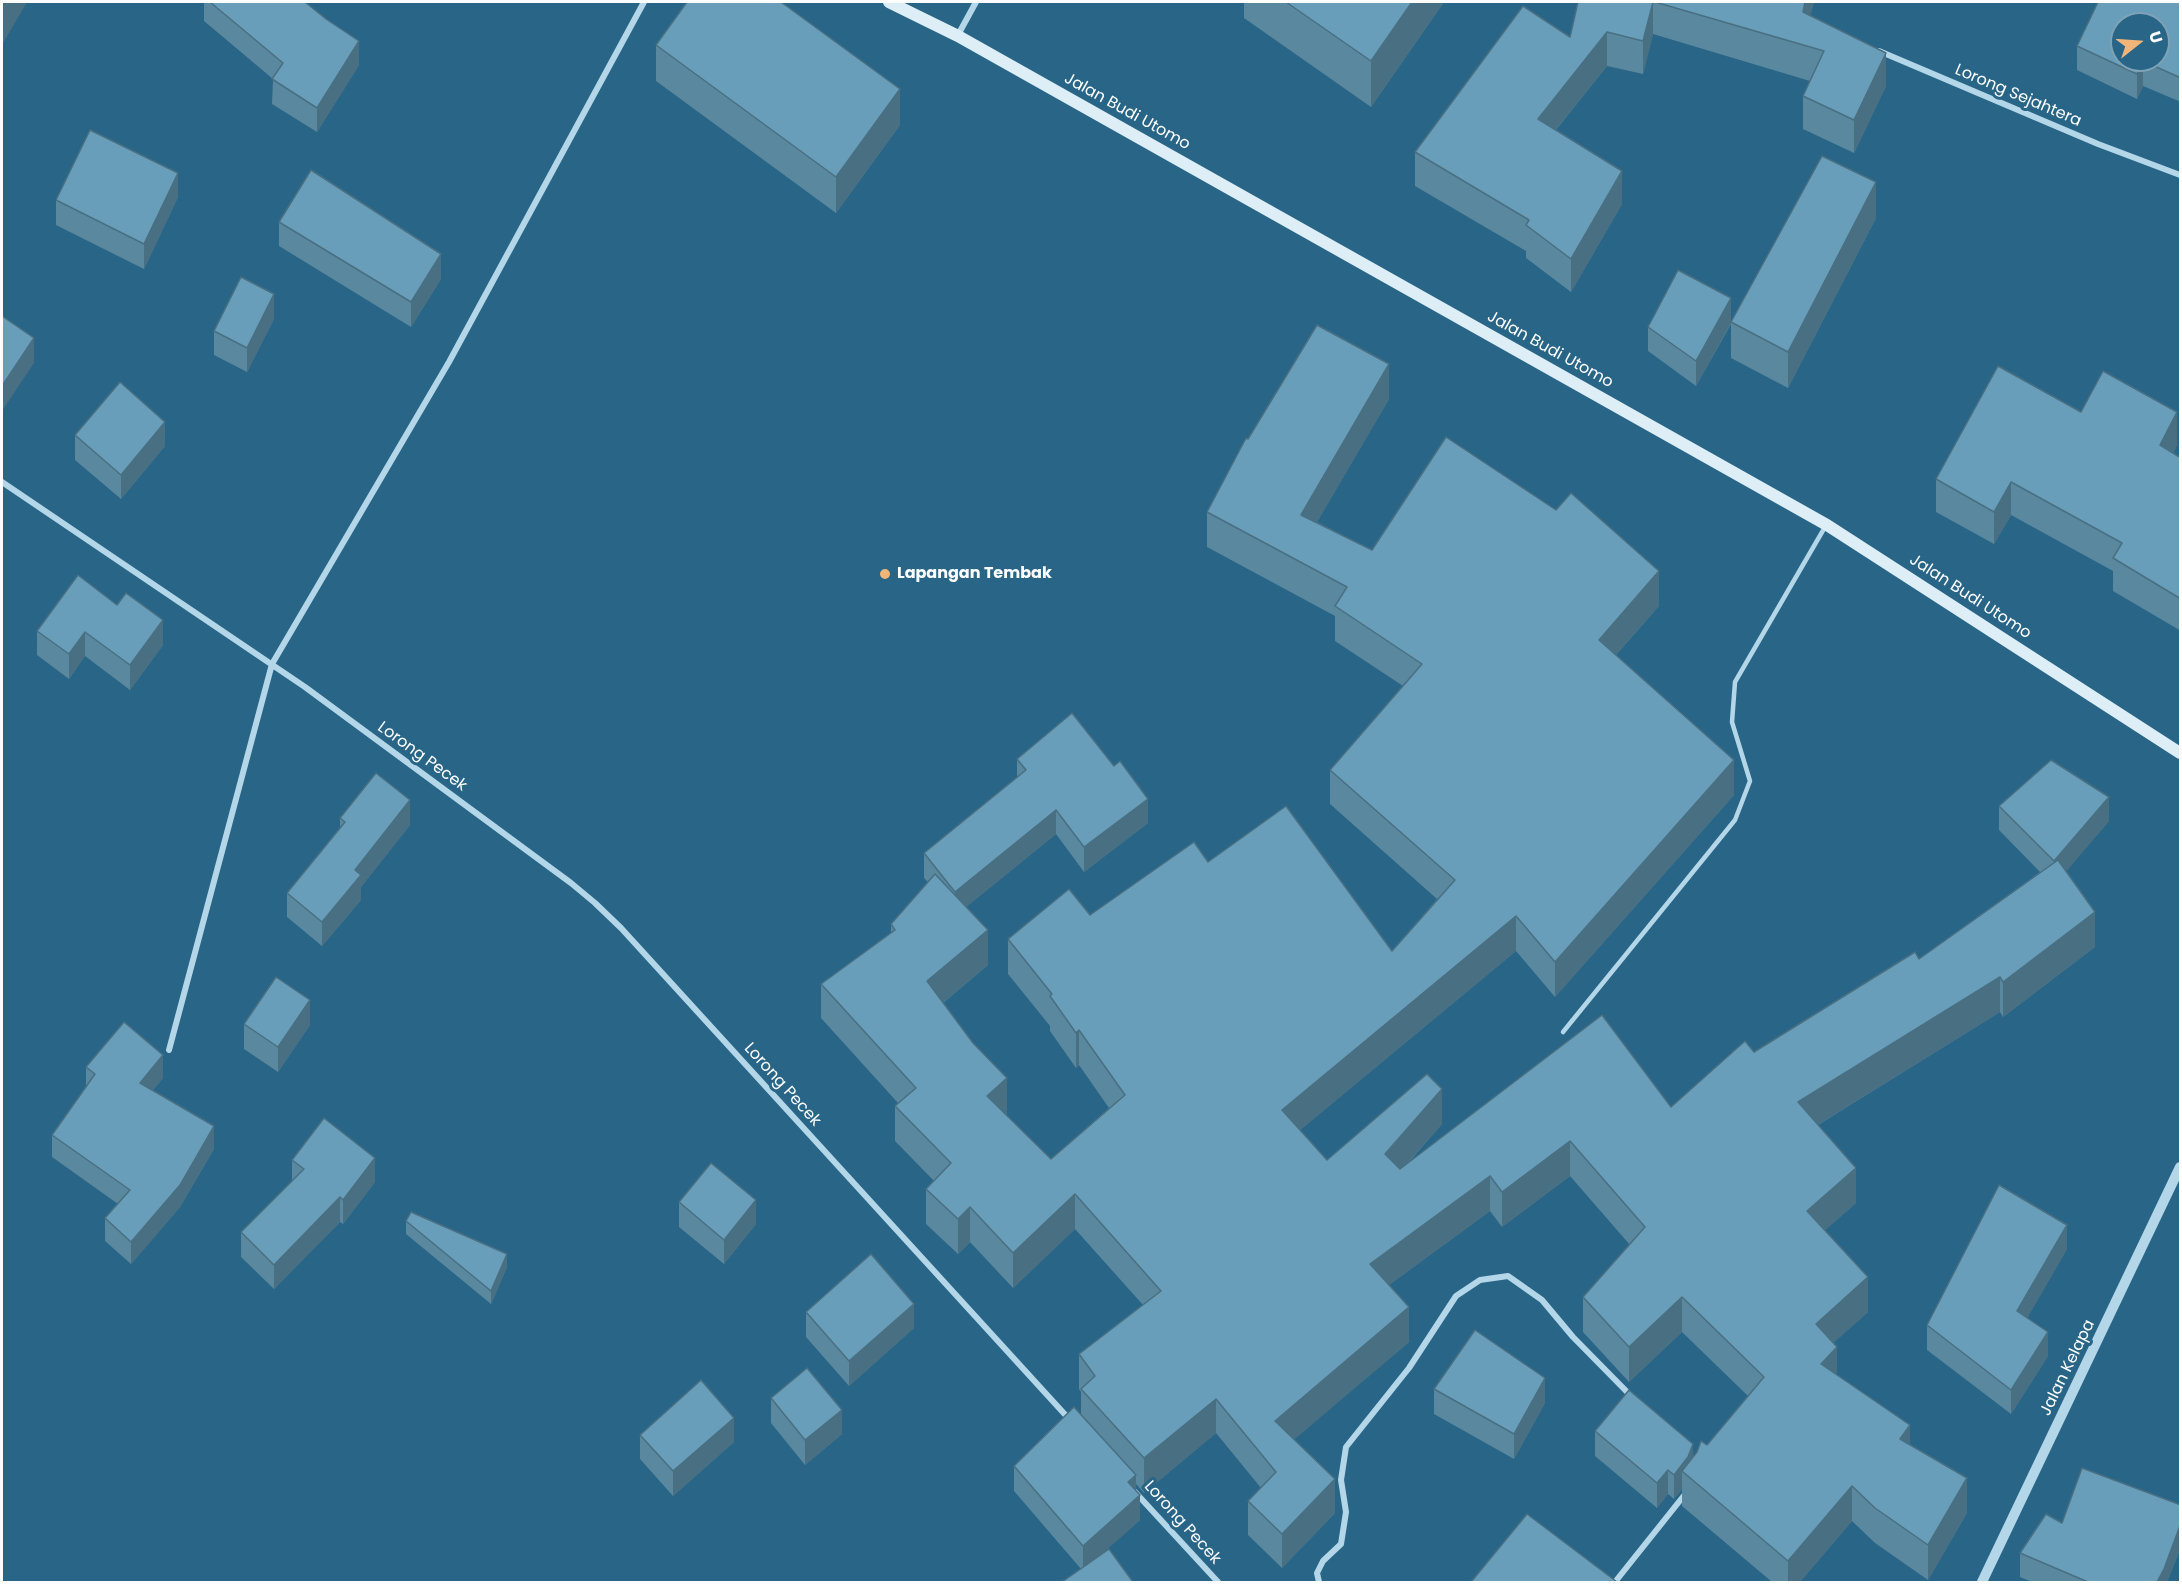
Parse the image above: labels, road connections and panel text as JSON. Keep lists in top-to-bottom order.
{
  "streets": {
    "main road": ["Jalan Budi Utomo"],
    "street": ["Lorong Sejahtera", "Lorong Pecek", "Jalan Kelapa"]
  },
  "places": ["Lapangan Tembak"],
  "north": "right"
}
